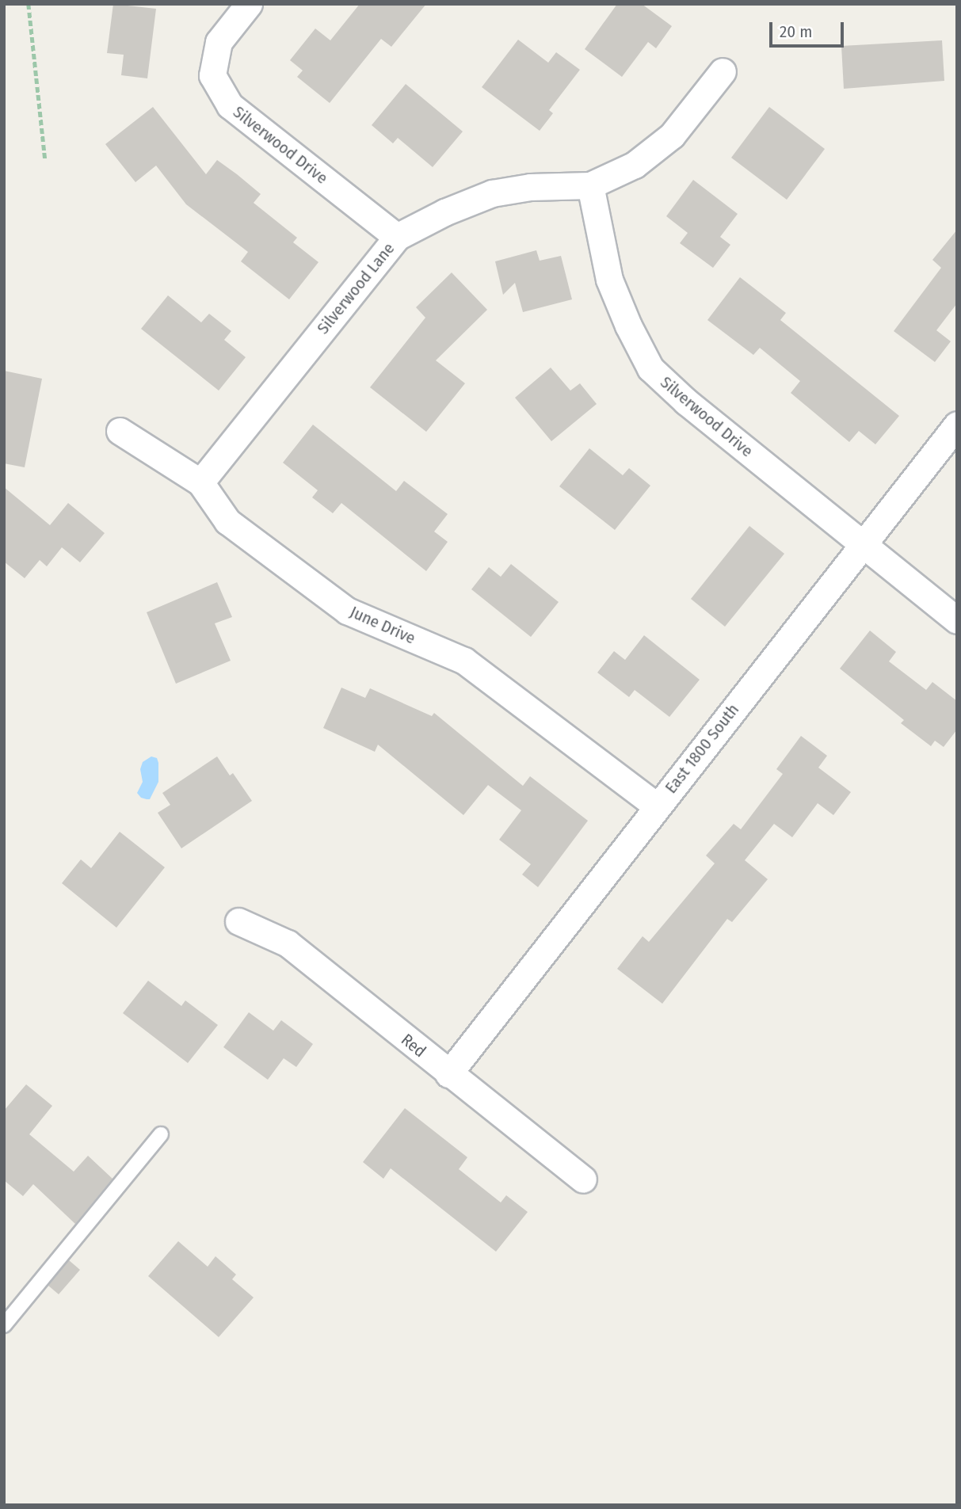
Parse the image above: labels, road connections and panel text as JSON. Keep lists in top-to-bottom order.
{
  "streets": {
    "street": [
      "Silverwood Drive",
      "Silverwood Lane",
      "June Drive",
      "East 1800 South",
      "Red"
    ]
  },
  "crossings": [
    ["Silverwood Drive", "Silverwood Lane"],
    ["Silverwood Drive", "East 1800 South"],
    ["Silverwood Lane", "June Drive"],
    ["June Drive", "East 1800 South"],
    ["East 1800 South", "Red"]
  ],
  "scale_bar": "20 m"
}
